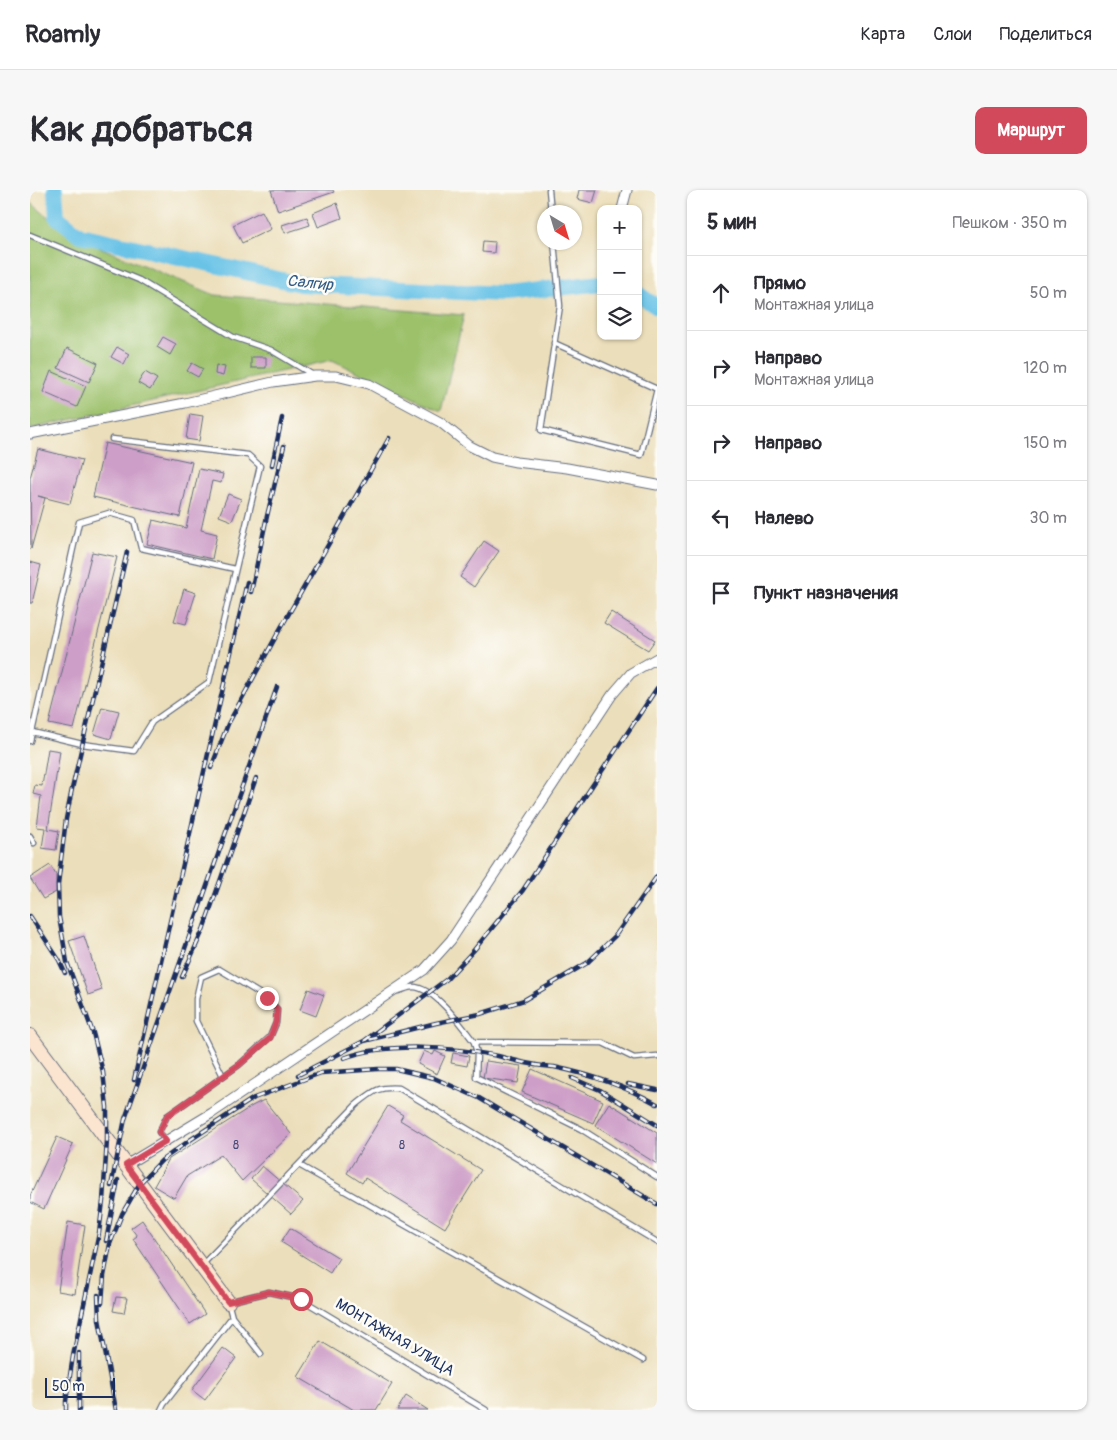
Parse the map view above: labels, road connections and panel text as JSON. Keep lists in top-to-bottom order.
{
  "streets": {
    "lane": ["МОНТАЖНАЯ УЛИЦА"]
  },
  "water": ["Салгир"],
  "house_numbers": ["8", "8"],
  "scale_bar": "50 m",
  "north": "bottom right",
  "page": {
    "header": "Roamly",
    "nav": ["Карта", "Слои", "Поделиться"],
    "buttons": "Маршрут",
    "title": "Как добраться",
    "heading": ["5 мин", "Пешком · 350 m"],
    "map_buttons": ["+", "−"],
    "list": [
      ["Прямо", "Монтажная улица", "50 m"],
      ["Направо", "Монтажная улица", "120 m"],
      ["Направо", "150 m"],
      ["Налево", "30 m"],
      "Пункт назначения"
    ],
    "scale": "50 m"
  }
}
